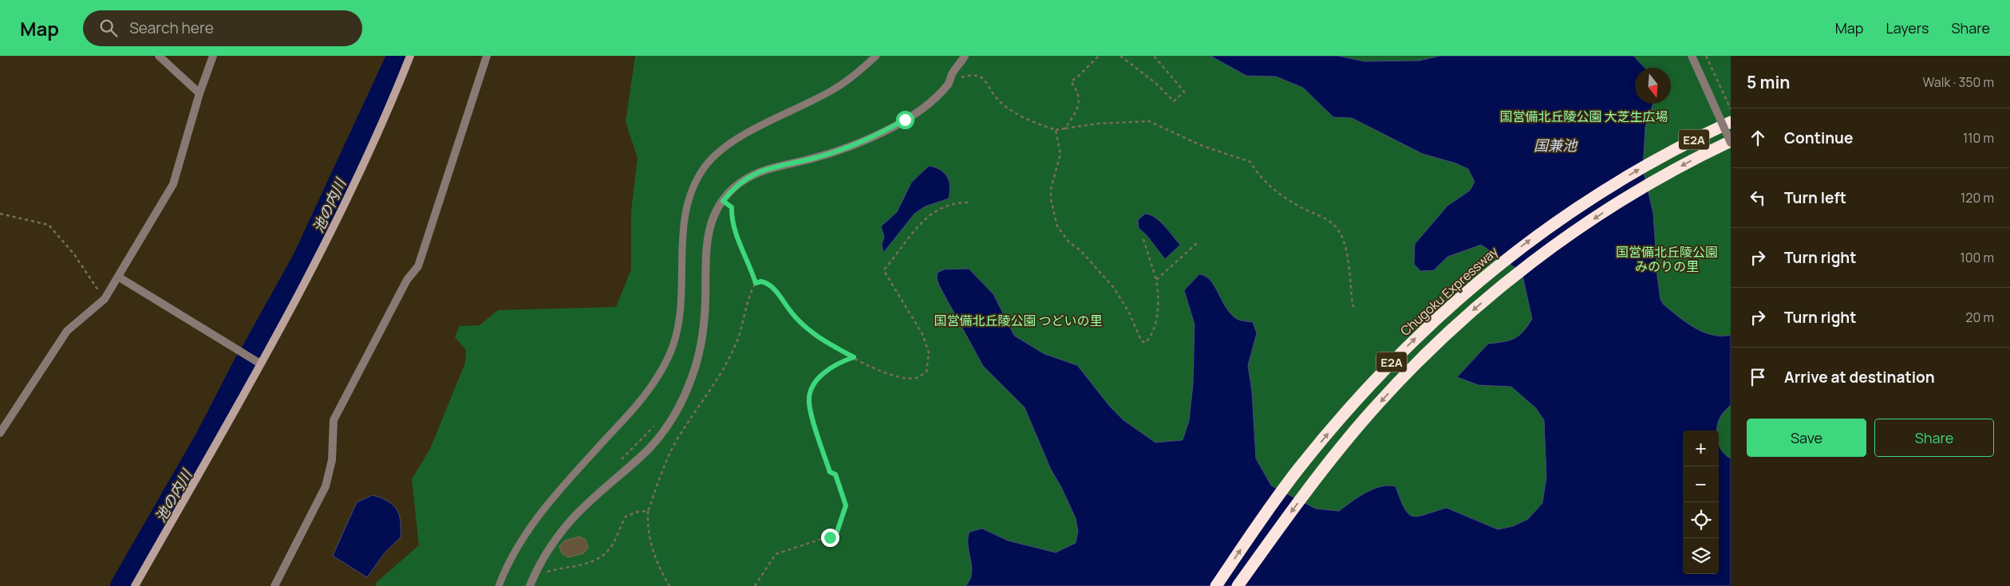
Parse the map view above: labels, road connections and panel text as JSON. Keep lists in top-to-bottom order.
{
  "streets": {
    "highway": ["E2A", "Chugoku Expressway"]
  },
  "water": ["国兼池", "池の内川"],
  "parks": ["国営備北丘陵公園 大芝生広場", "国営備北丘陵公園 みのりの里", "国営備北丘陵公園 つどいの里"],
  "north": "bottom",
  "page": {
    "header": "Map",
    "search": "Search here",
    "nav": ["Map", "Layers", "Share"],
    "heading": ["5 min", "Walk · 350 m"],
    "list": [
      ["Continue", "110 m"],
      ["Turn left", "120 m"],
      ["Turn right", "100 m"],
      ["Turn right", "20 m"],
      "Arrive at destination"
    ],
    "buttons": ["Save", "Share"],
    "map_buttons": ["+", "−"]
  }
}
